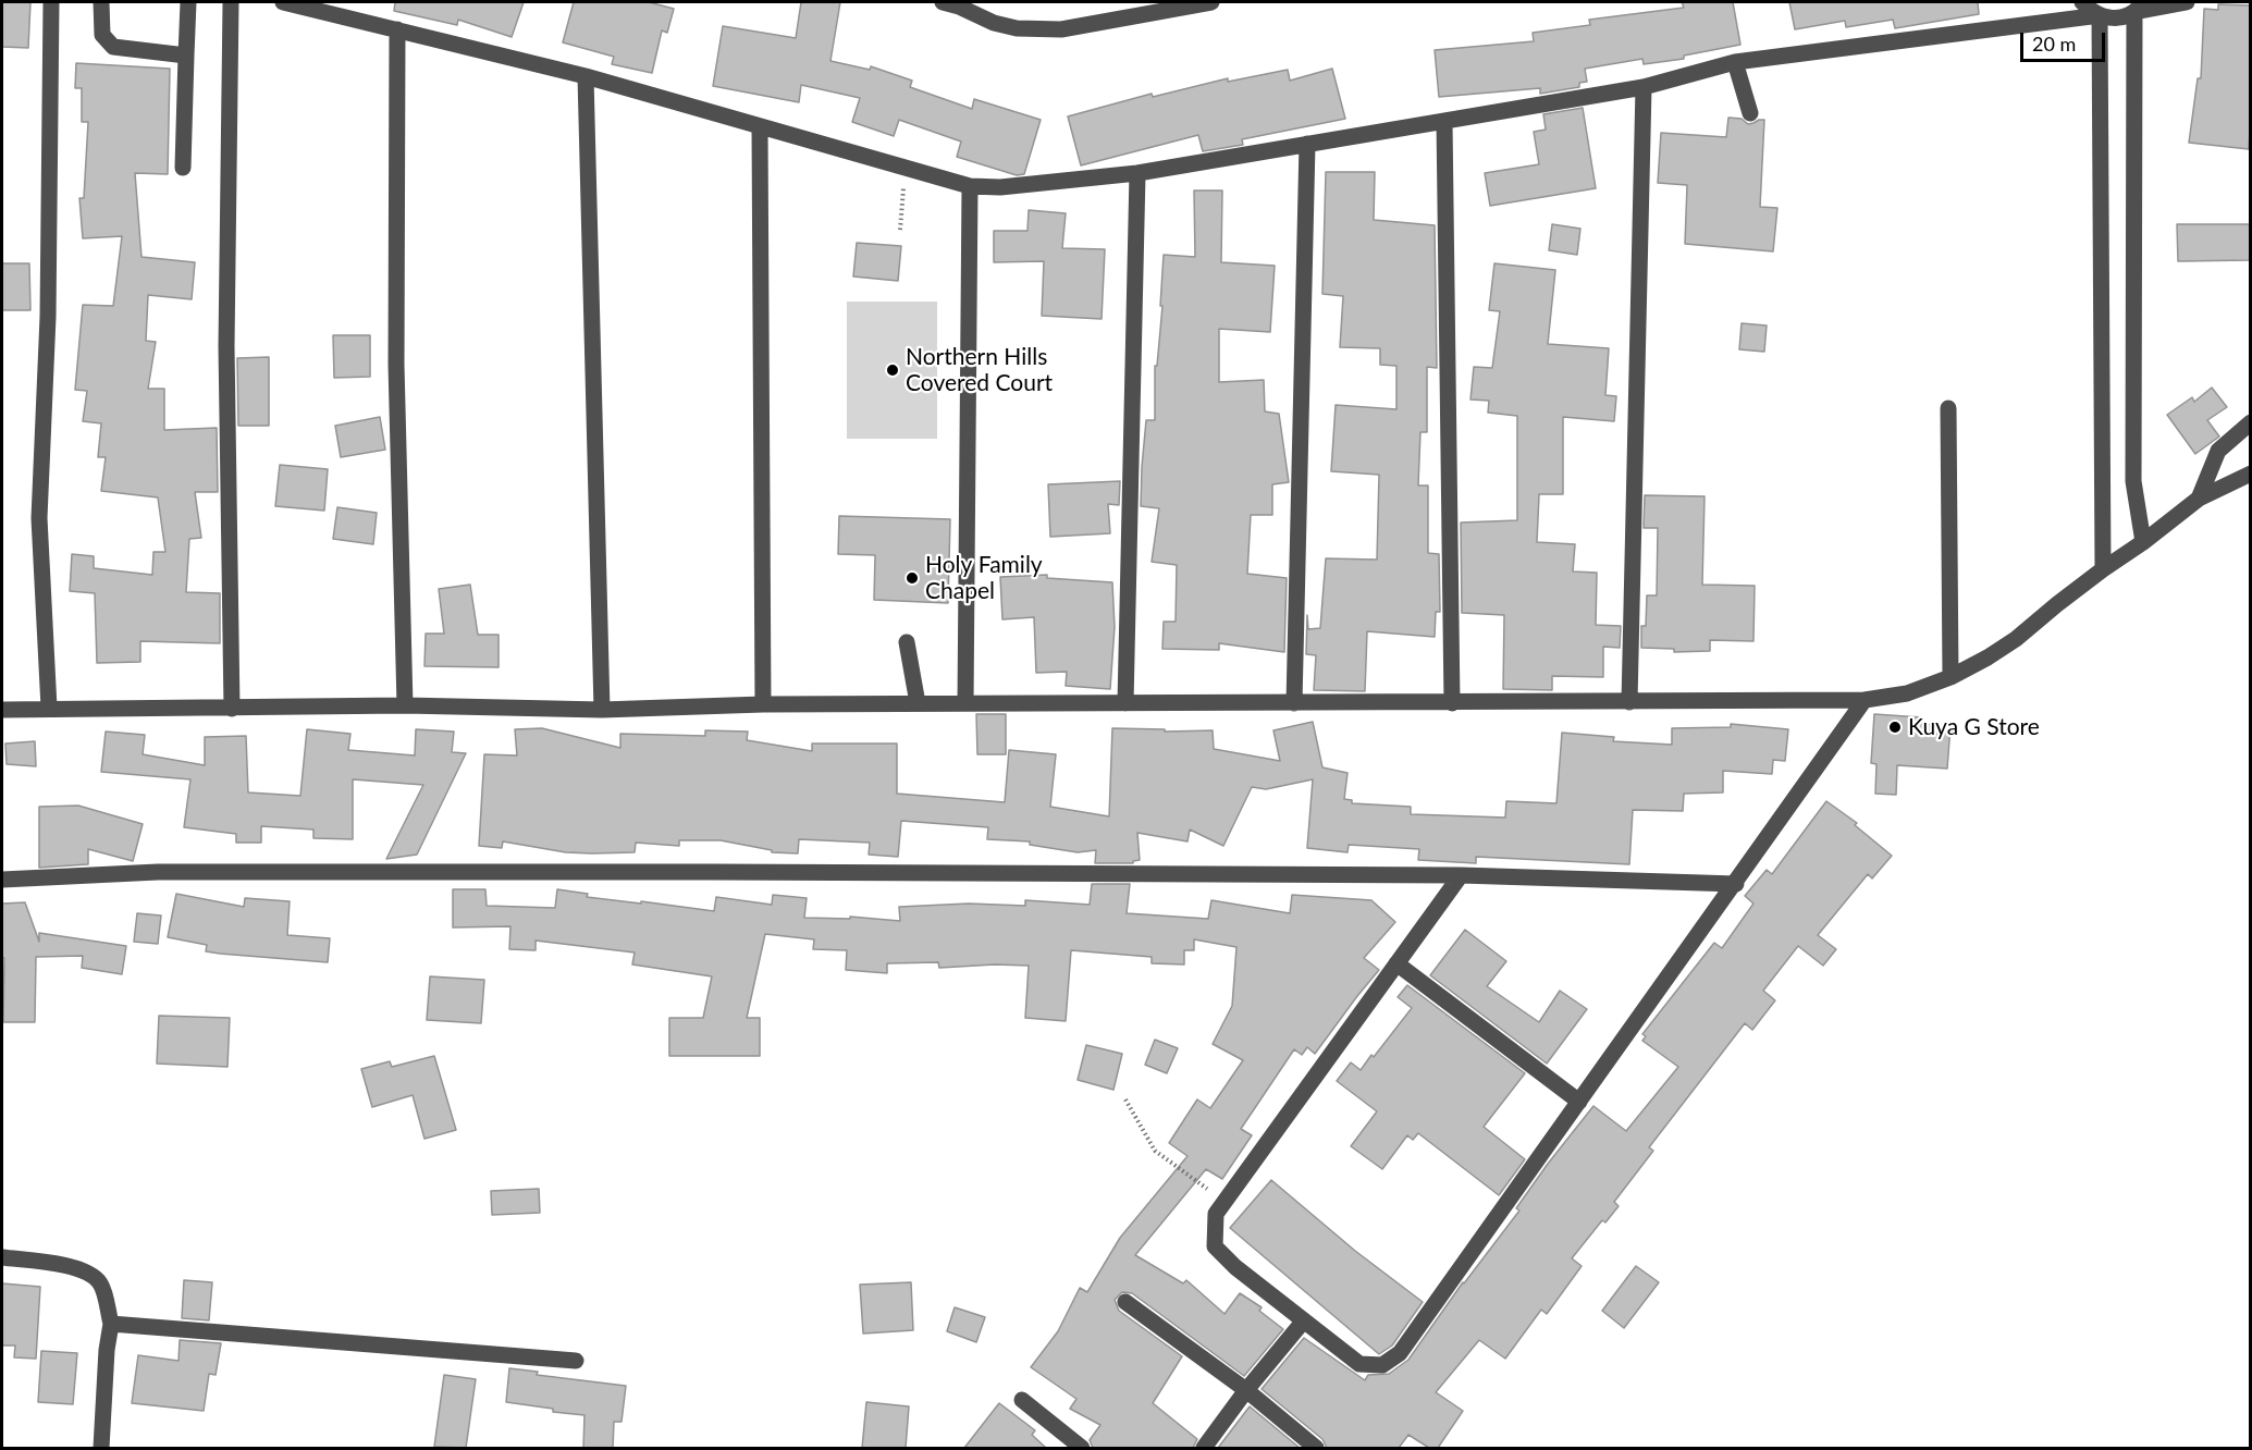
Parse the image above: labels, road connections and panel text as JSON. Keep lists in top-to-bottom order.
{
  "places": ["Northern Hills Covered Court", "Holy Family Chapel", "Kuya G Store"],
  "scale_bar": "20 m"
}
